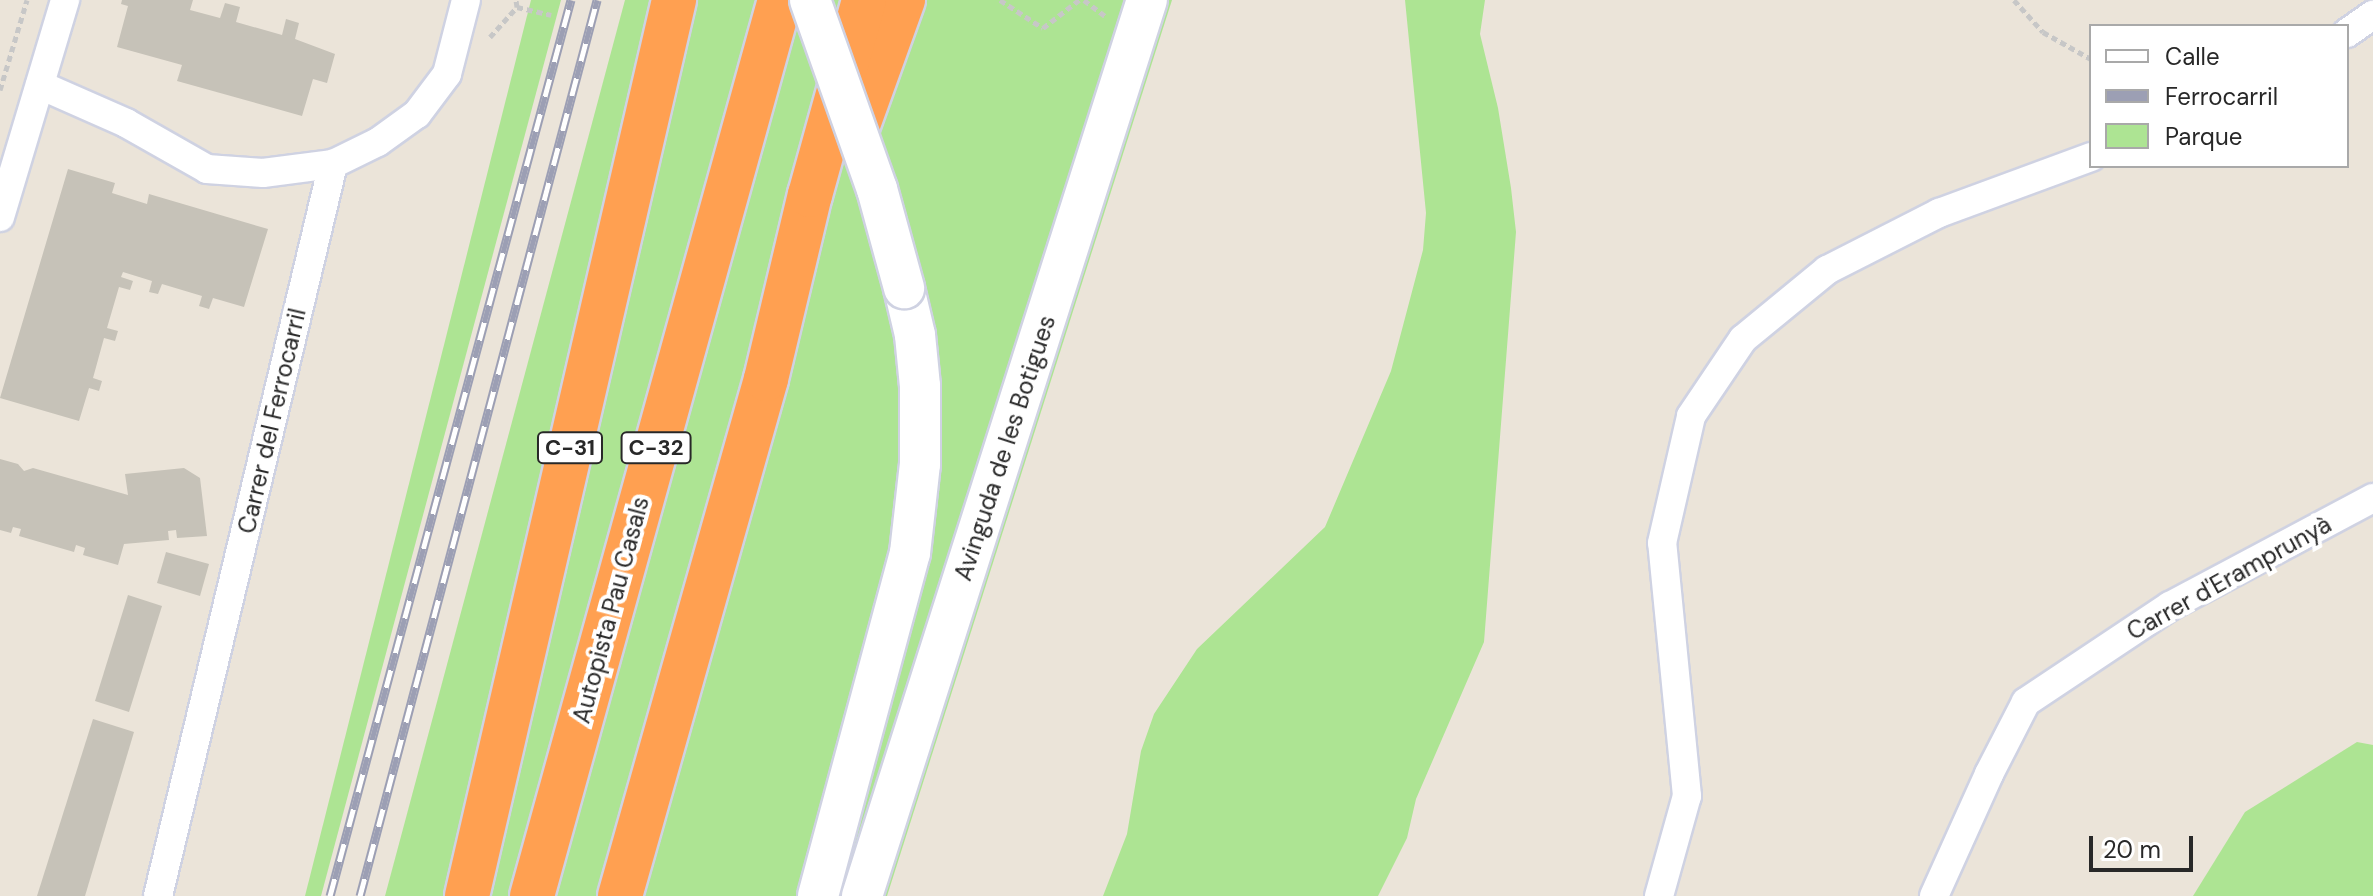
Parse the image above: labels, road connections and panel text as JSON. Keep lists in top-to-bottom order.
{
  "streets": {
    "highway": ["C-31", "C-32", "Autopista Pau Casals"],
    "street": ["Carrer del Ferrocarril", "Avinguda de les Botigues", "Carrer d'Eramprunyà"]
  },
  "legend": ["Calle", "Ferrocarril", "Parque"],
  "scale_bar": "20 m"
}
